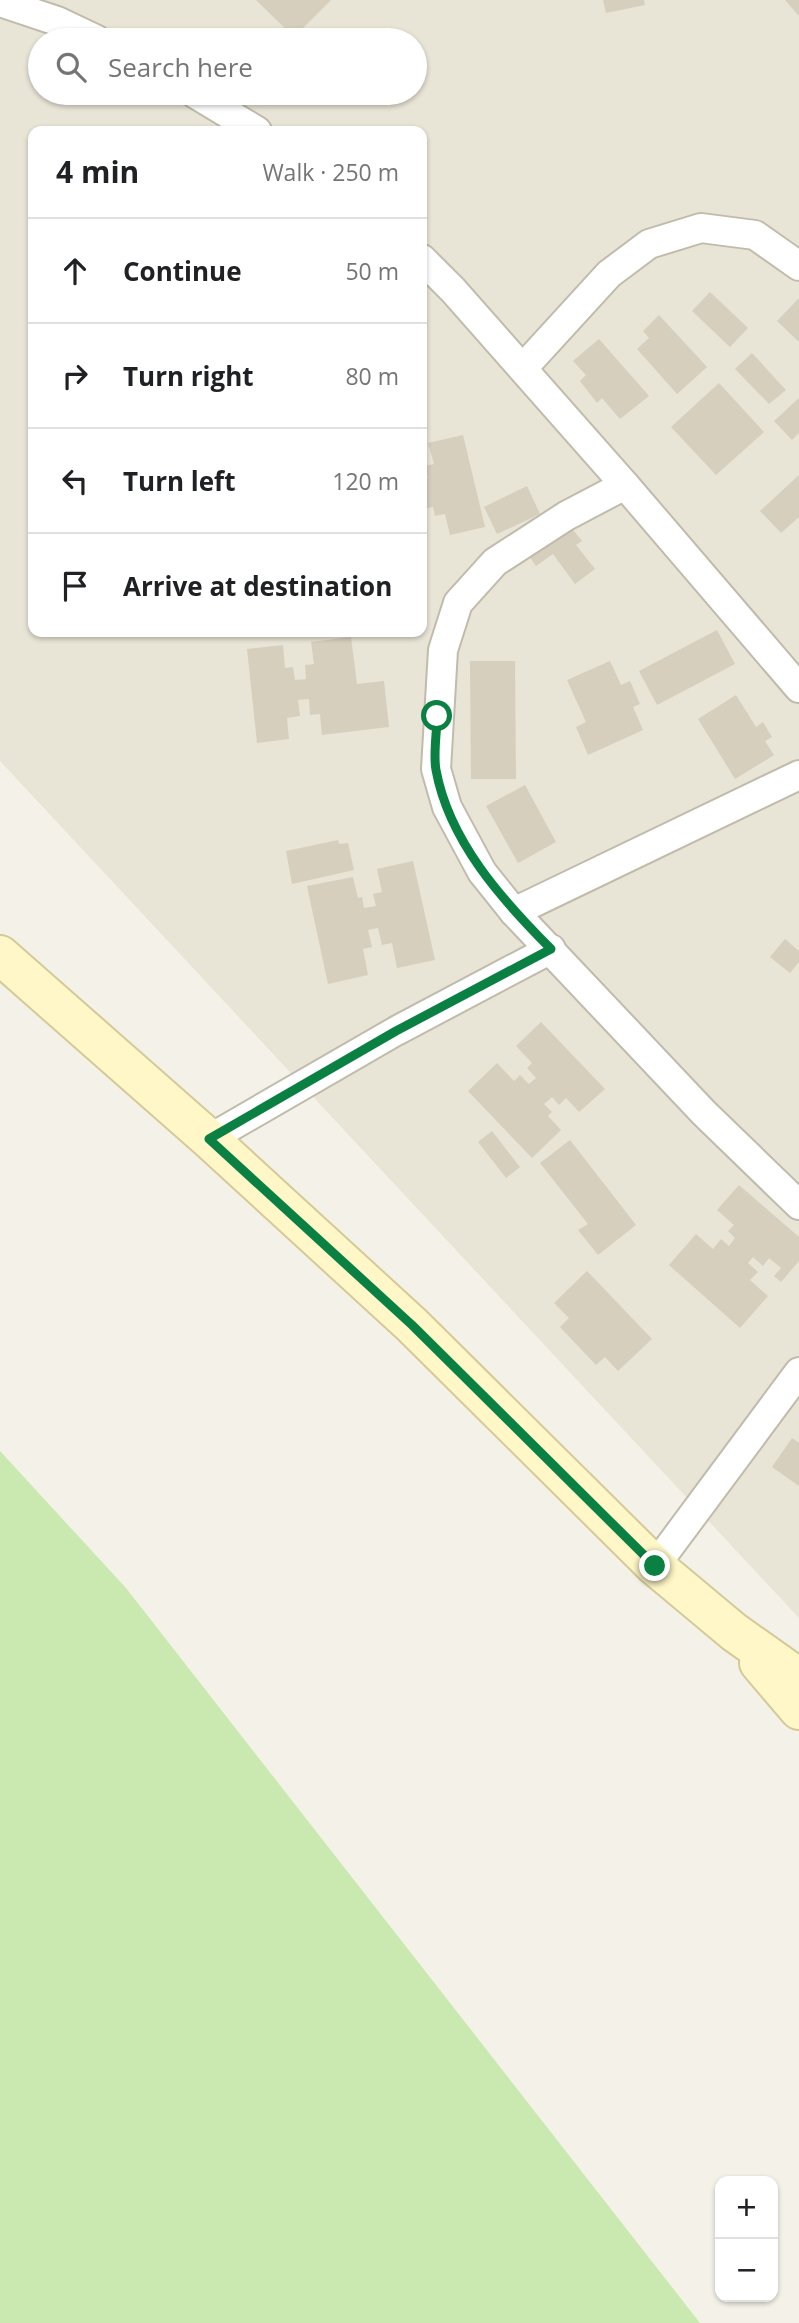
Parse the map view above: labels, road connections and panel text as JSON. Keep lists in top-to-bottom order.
{
  "page": {
    "search": "Search here",
    "heading": ["4 min", "Walk · 250 m"],
    "list": [
      ["Continue", "50 m"],
      ["Turn right", "80 m"],
      ["Turn left", "120 m"],
      "Arrive at destination"
    ],
    "map_buttons": ["+", "−"]
  }
}
